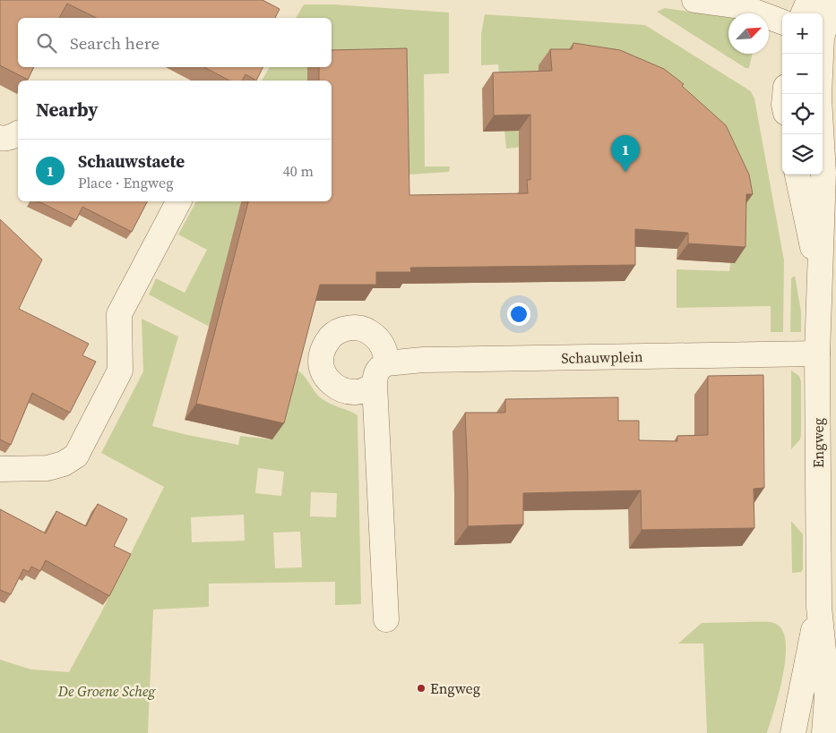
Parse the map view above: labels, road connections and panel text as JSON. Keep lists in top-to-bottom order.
{
  "streets": {
    "street": ["Schauwplein", "Engweg"]
  },
  "crossings": [
    ["Schauwplein", "Engweg"]
  ],
  "parks": ["De Groene Scheg"],
  "places": ["Engweg"],
  "north": "top right",
  "page": {
    "map_buttons": ["+", "−"],
    "search": "Search here",
    "heading": "Nearby",
    "pins": "1",
    "list": [
      {
        "mark": "1",
        "name": "Schauwstaete",
        "note": "Place · Engweg",
        "value": "40 m"
      }
    ]
  }
}
